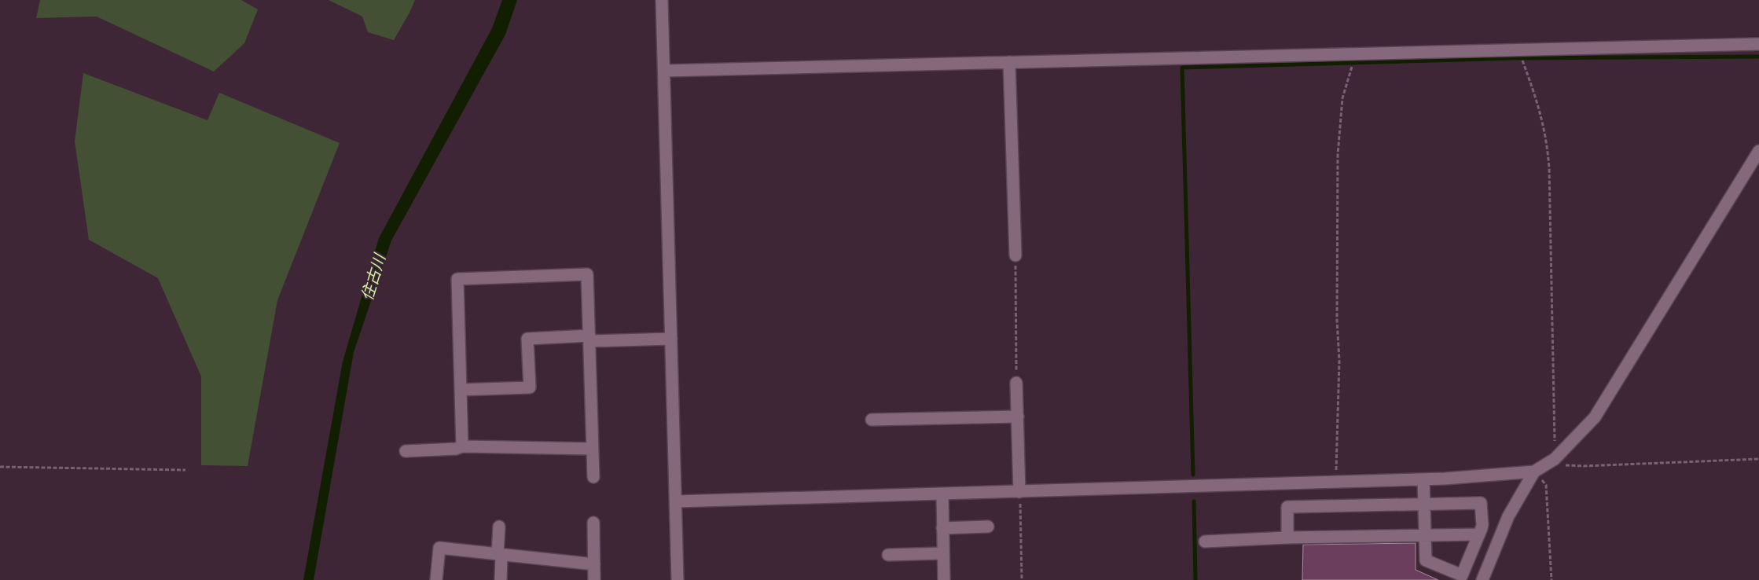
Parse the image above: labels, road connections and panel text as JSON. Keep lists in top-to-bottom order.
{
  "water": ["住古川"]
}
